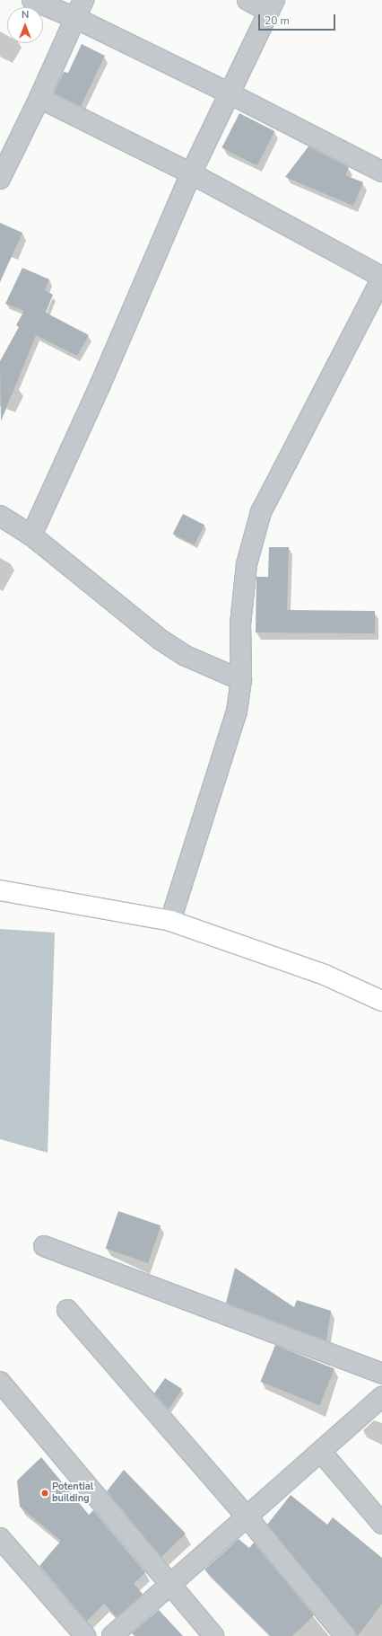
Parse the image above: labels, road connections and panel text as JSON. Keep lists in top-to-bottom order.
{
  "places": ["Potential building"],
  "scale_bar": "20 m",
  "north": "top"
}
